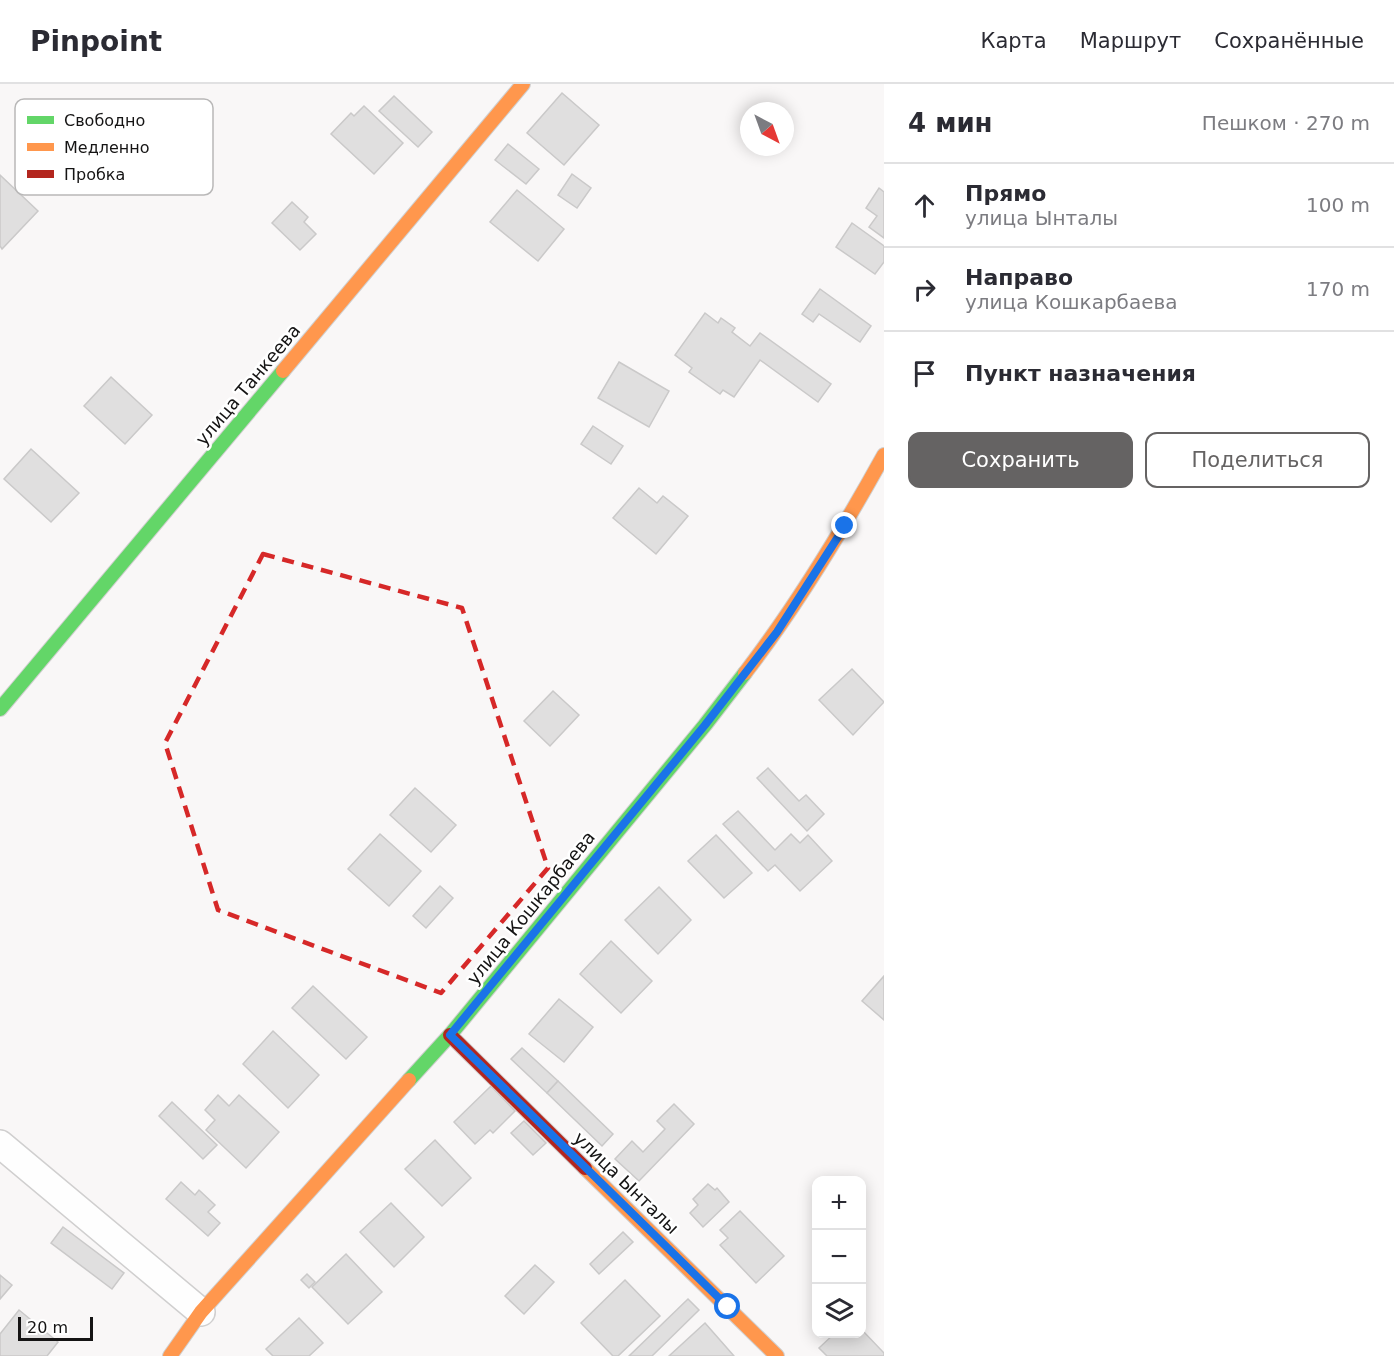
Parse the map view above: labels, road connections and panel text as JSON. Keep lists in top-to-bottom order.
{
  "streets": {
    "street": ["улица Танкеева", "улица Кошкарбаева", "улица Ынталы"]
  },
  "crossings": [
    ["улица Кошкарбаева", "улица Ынталы"]
  ],
  "legend": ["Свободно", "Медленно", "Пробка"],
  "scale_bar": "20 m",
  "north": "bottom right",
  "page": {
    "header": "Pinpoint",
    "nav": ["Карта", "Маршрут", "Сохранённые"],
    "heading": ["4 мин", "Пешком · 270 m"],
    "list": [
      ["Прямо", "улица Ынталы", "100 m"],
      ["Направо", "улица Кошкарбаева", "170 m"],
      "Пункт назначения"
    ],
    "buttons": ["Сохранить", "Поделиться"],
    "map_buttons": ["+", "−"],
    "scale": "20 m"
  }
}
